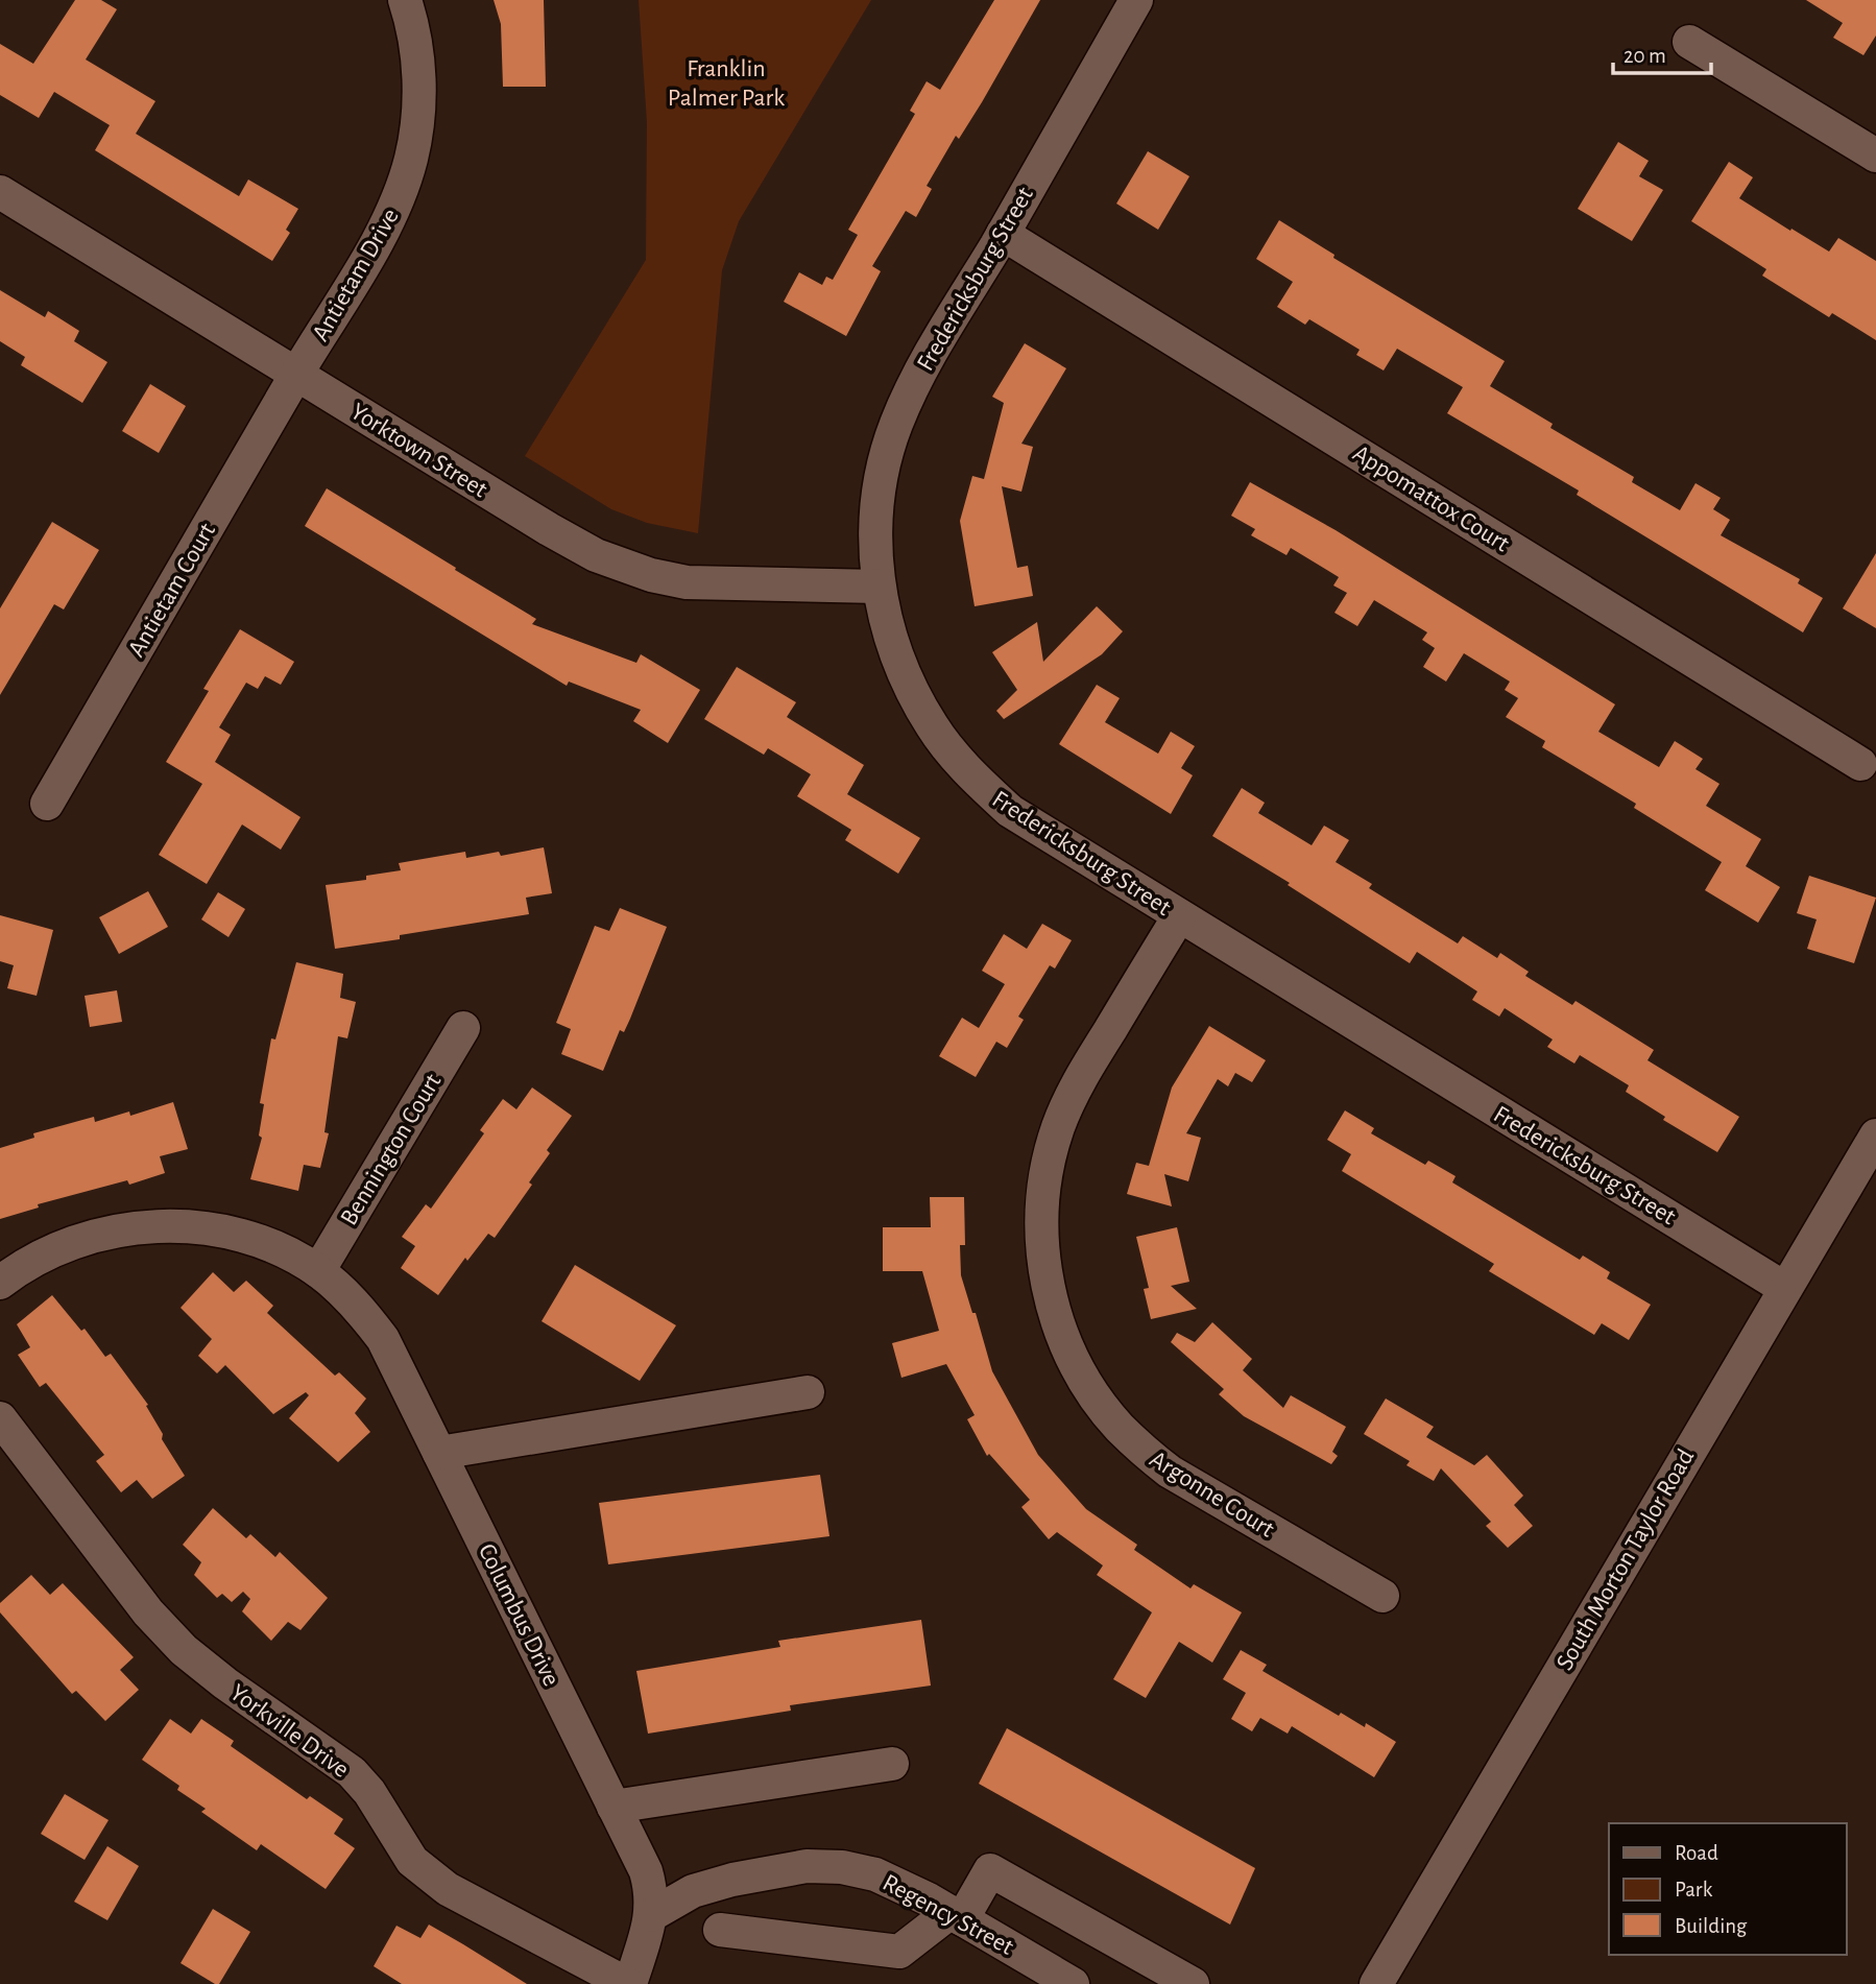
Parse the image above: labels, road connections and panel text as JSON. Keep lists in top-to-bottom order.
{
  "streets": {
    "street": [
      "Antietam Drive",
      "Fredericksburg Street",
      "Yorktown Street",
      "Appomattox Court",
      "Antietam Court",
      "Bennington Court",
      "Argonne Court",
      "South Morton Taylor Road",
      "Columbus Drive",
      "Yorkville Drive",
      "Regency Street"
    ]
  },
  "crossings": [
    ["Antietam Drive", "Yorktown Street"],
    ["Antietam Drive", "Antietam Court"],
    ["Fredericksburg Street", "Yorktown Street"],
    ["Fredericksburg Street", "Appomattox Court"],
    ["Fredericksburg Street", "Argonne Court"],
    ["Fredericksburg Street", "South Morton Taylor Road"],
    ["Yorktown Street", "Antietam Court"],
    ["Bennington Court", "Columbus Drive"],
    ["Columbus Drive", "Yorkville Drive"],
    ["Columbus Drive", "Regency Street"]
  ],
  "parks": ["Franklin Palmer Park"],
  "legend": ["Road", "Park", "Building"],
  "scale_bar": "20 m"
}
